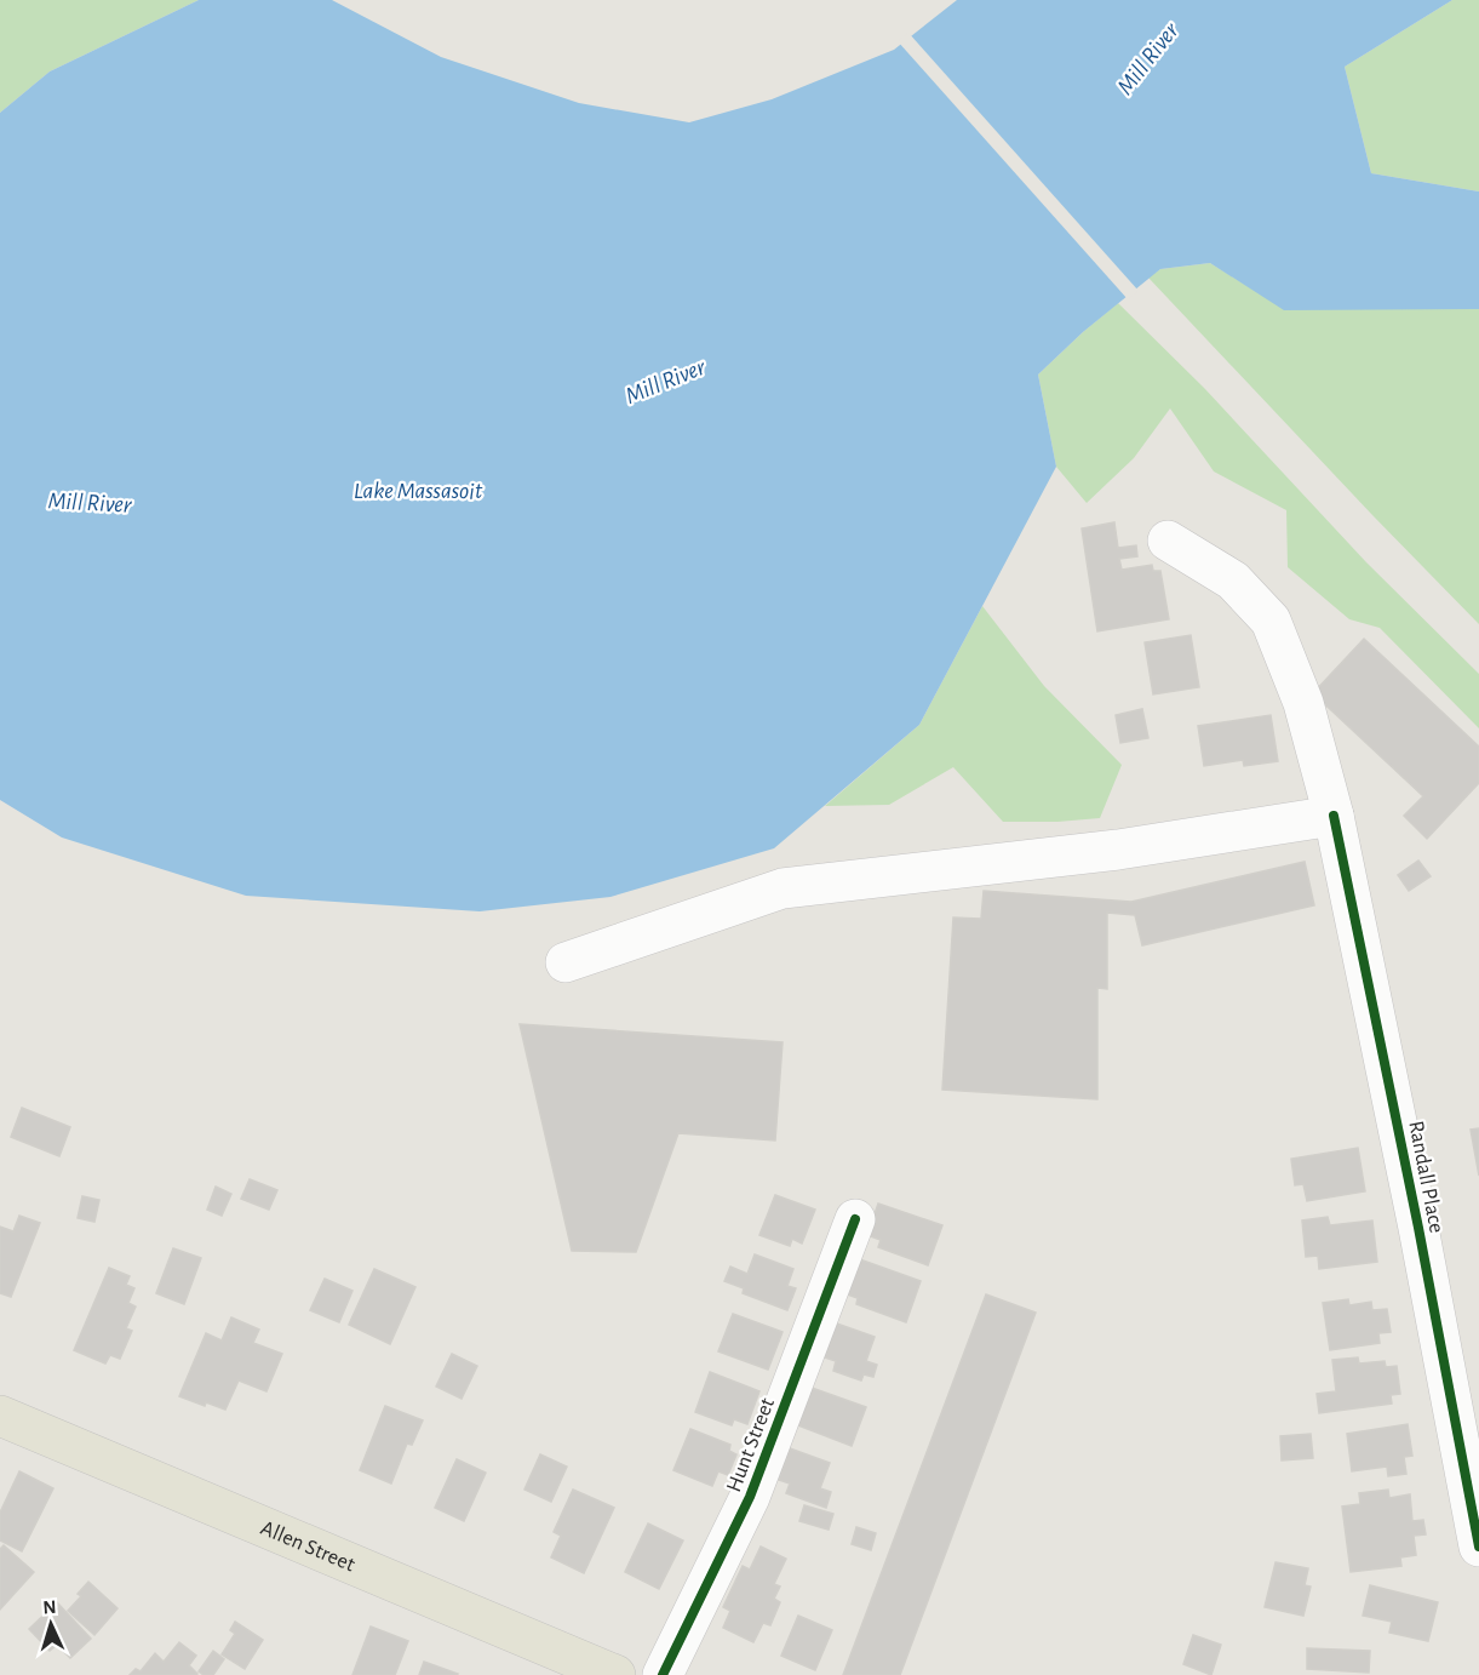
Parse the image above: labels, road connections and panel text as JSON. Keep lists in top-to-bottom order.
{
  "streets": {
    "main road": ["Allen Street"],
    "street": ["Randall Place", "Hunt Street"]
  },
  "water": ["Mill River", "Lake Massasoit"],
  "north": "top"
}
